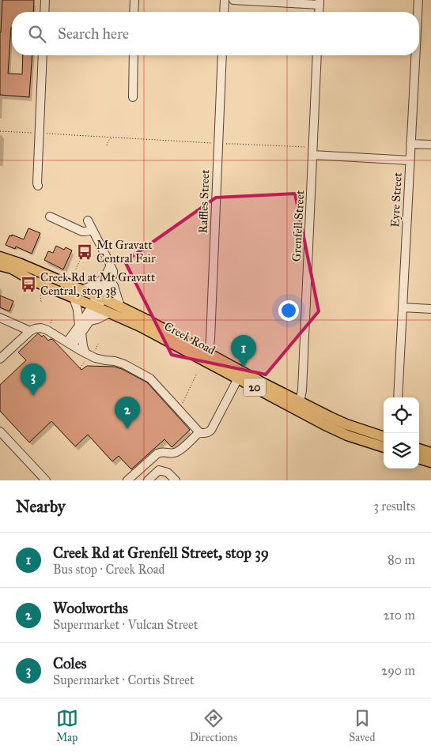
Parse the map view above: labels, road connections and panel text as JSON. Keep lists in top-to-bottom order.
{
  "streets": {
    "main road": ["Creek Road", "20"],
    "street": ["Eyre Street", "Raffles Street", "Grenfell Street"]
  },
  "crossings": [
    ["Raffles Street", "Creek Road"],
    ["Grenfell Street", "Creek Road"]
  ],
  "places": {
    "bus stop": ["Mt Gravatt Central Fair", "Creek Rd at Mt Gravatt Central, stop 38"]
  },
  "page": {
    "search": "Search here",
    "pins": ["1", "3", "2"],
    "heading": ["Nearby", "3 results"],
    "list": [
      {
        "mark": "1",
        "name": "Creek Rd at Grenfell Street, stop 39",
        "note": "Bus stop · Creek Road",
        "value": "80 m"
      },
      {
        "mark": "2",
        "name": "Woolworths",
        "note": "Supermarket · Vulcan Street",
        "value": "210 m"
      },
      {
        "mark": "3",
        "name": "Coles",
        "note": "Supermarket · Cortis Street",
        "value": "290 m"
      }
    ],
    "nav": ["Map", "Directions", "Saved"]
  }
}
